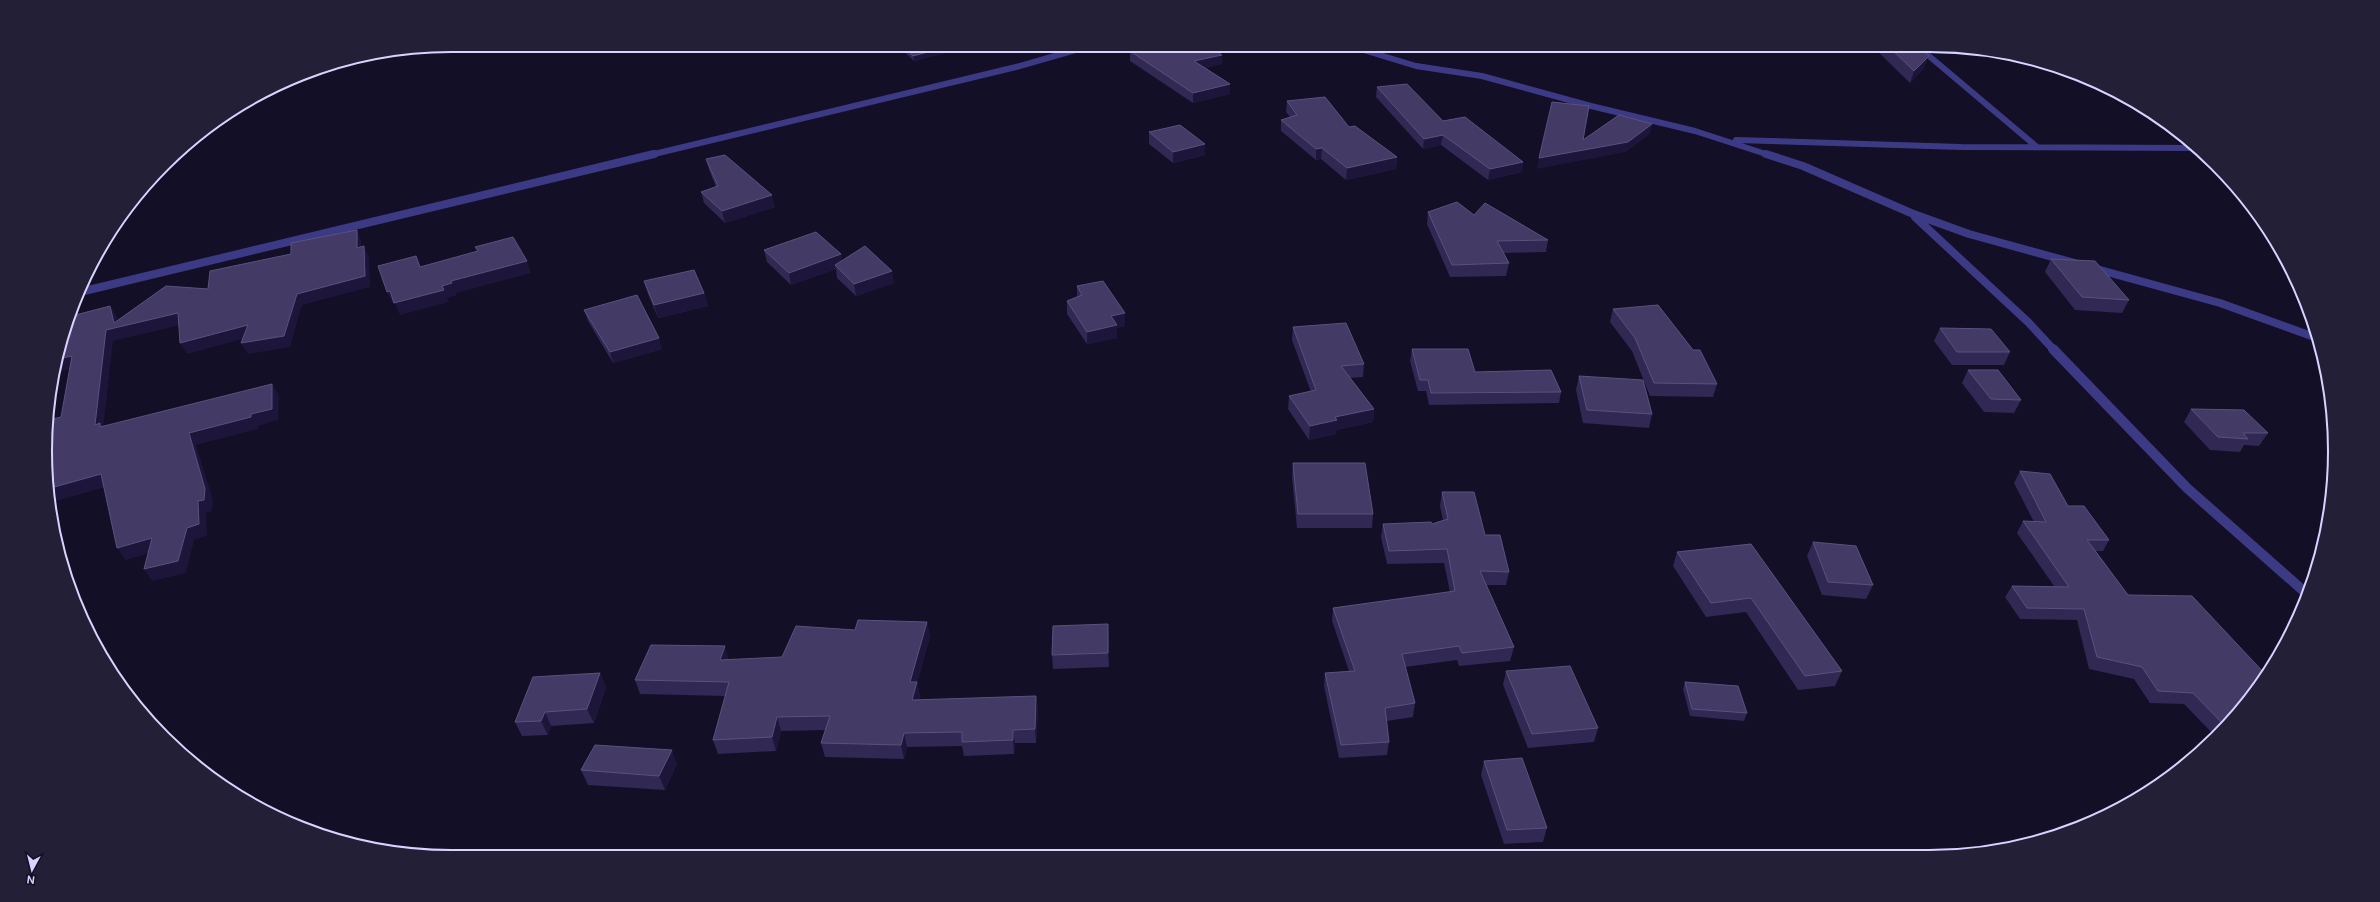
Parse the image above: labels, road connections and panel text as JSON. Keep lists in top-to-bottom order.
{
  "north": "bottom"
}
